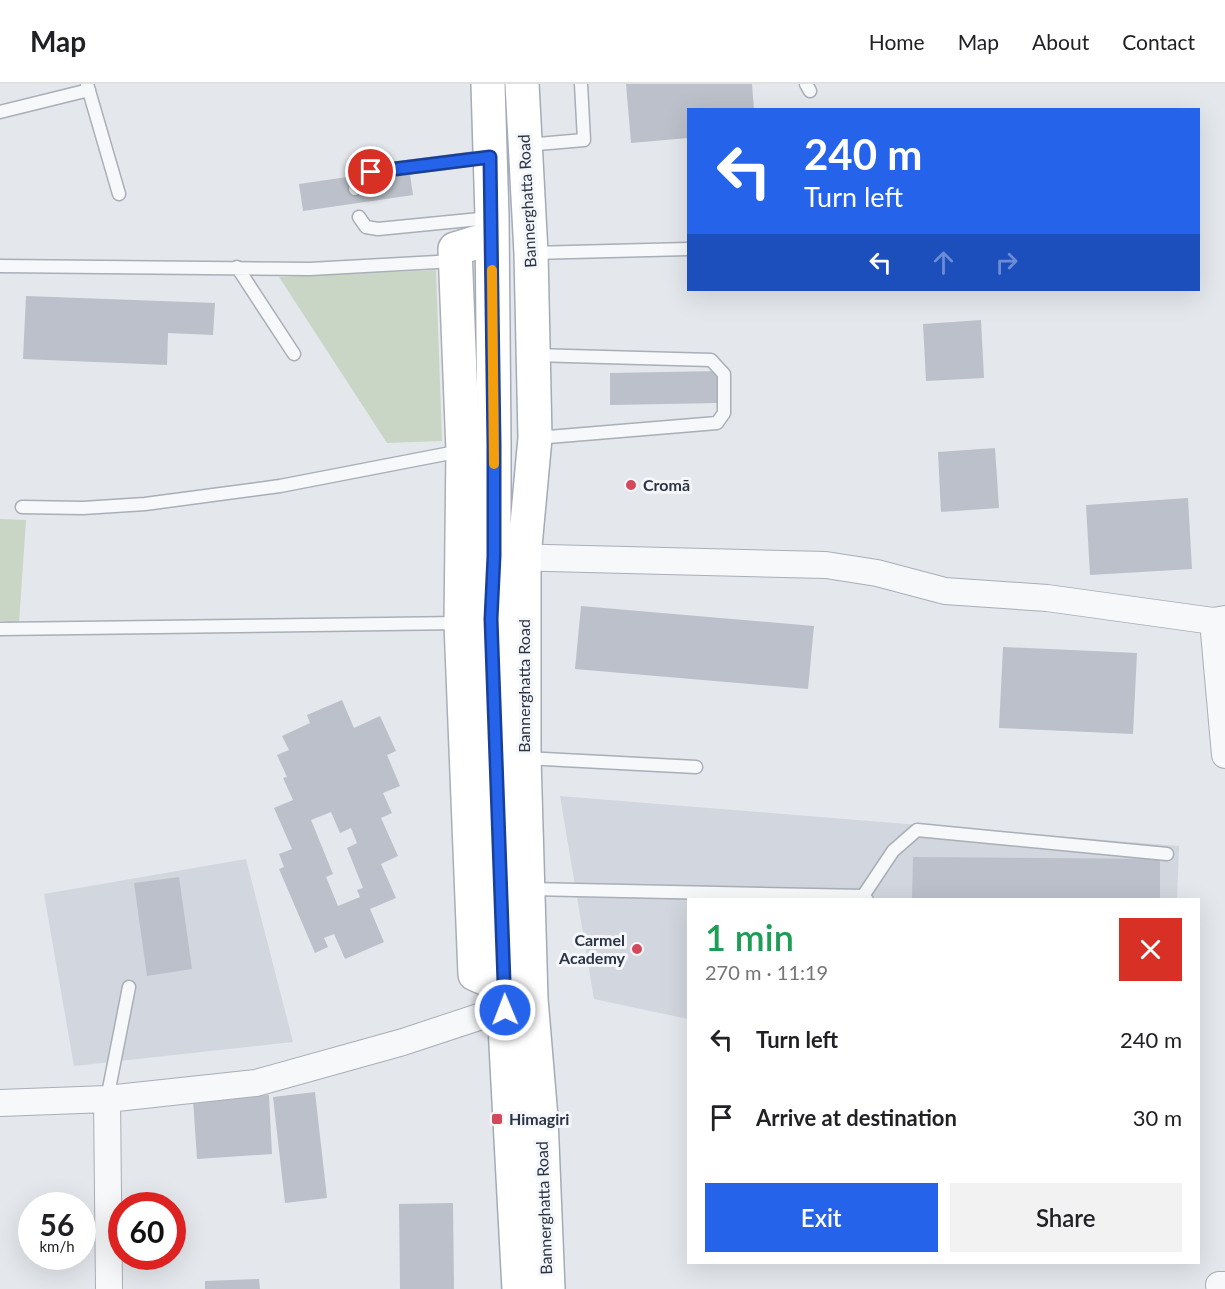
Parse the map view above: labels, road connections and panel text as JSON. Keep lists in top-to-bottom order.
{
  "streets": {
    "main road": ["Bannerghatta Road"]
  },
  "places": {
    "other": ["Cromā", "Carmel Academy"],
    "transit": ["Himagiri"]
  },
  "page": {
    "header": "Map",
    "nav": [
      "Home",
      "Map",
      "About",
      "Contact"
    ],
    "turn": ["240 m", "Turn left"],
    "heading": ["1 min", "270 m · 11:19"],
    "list": [
      {
        "name": "Turn left",
        "value": "240 m"
      },
      {
        "name": "Arrive at destination",
        "value": "30 m"
      }
    ],
    "buttons": ["Exit", "Share"],
    "speed": "56 km/h",
    "limit": "60"
  }
}
